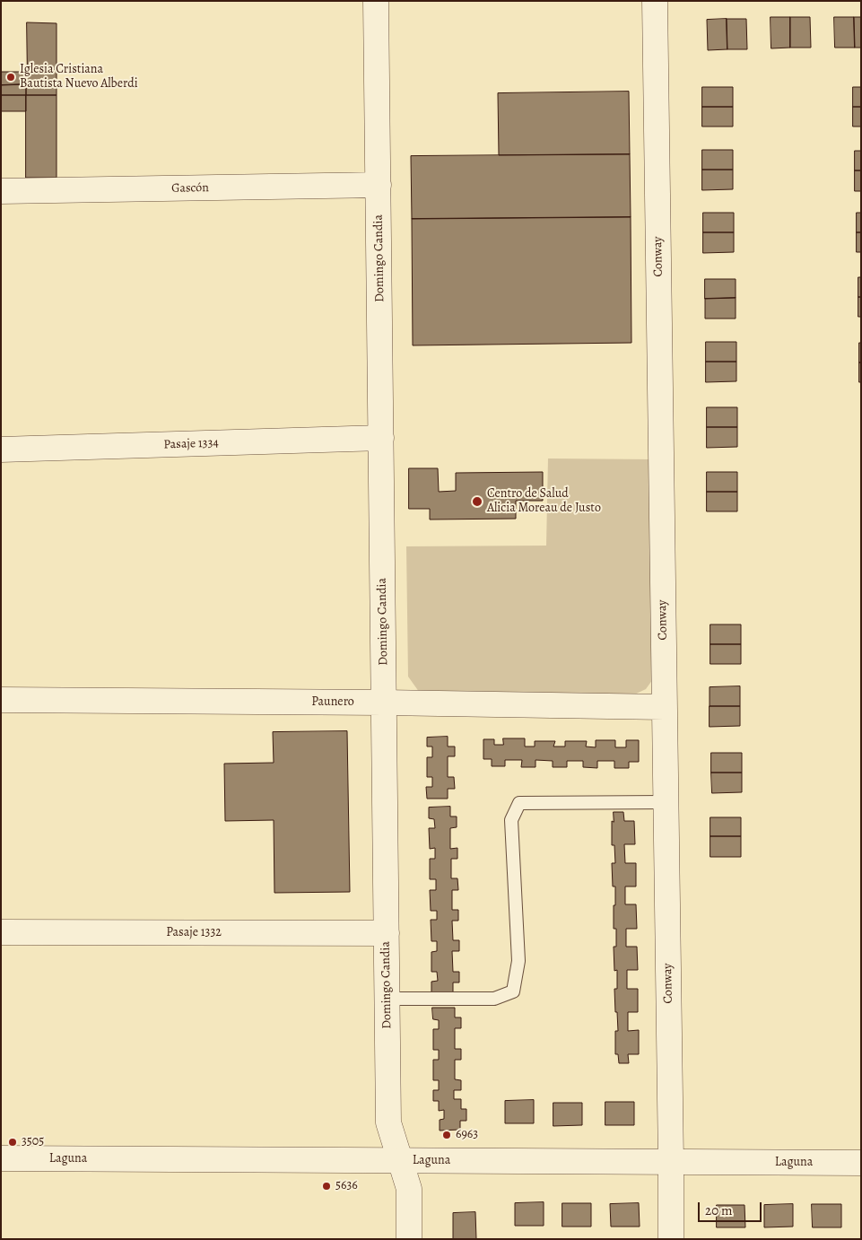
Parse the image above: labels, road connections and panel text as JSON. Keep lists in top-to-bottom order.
{
  "streets": {
    "street": [
      "Gascón",
      "Conway",
      "Domingo Candia",
      "Pasaje 1334",
      "Paunero",
      "Pasaje 1332",
      "Laguna"
    ]
  },
  "crossings": [
    ["Gascón", "Domingo Candia"],
    ["Conway", "Paunero"],
    ["Conway", "Laguna"],
    ["Domingo Candia", "Pasaje 1334"],
    ["Domingo Candia", "Paunero"],
    ["Domingo Candia", "Pasaje 1332"],
    ["Domingo Candia", "Laguna"]
  ],
  "places": [
    "Iglesia Cristiana Bautista Nuevo Alberdi",
    "Centro de Salud Alicia Moreau de Justo",
    "6963",
    "3505",
    "5636"
  ],
  "scale_bar": "20 m"
}
